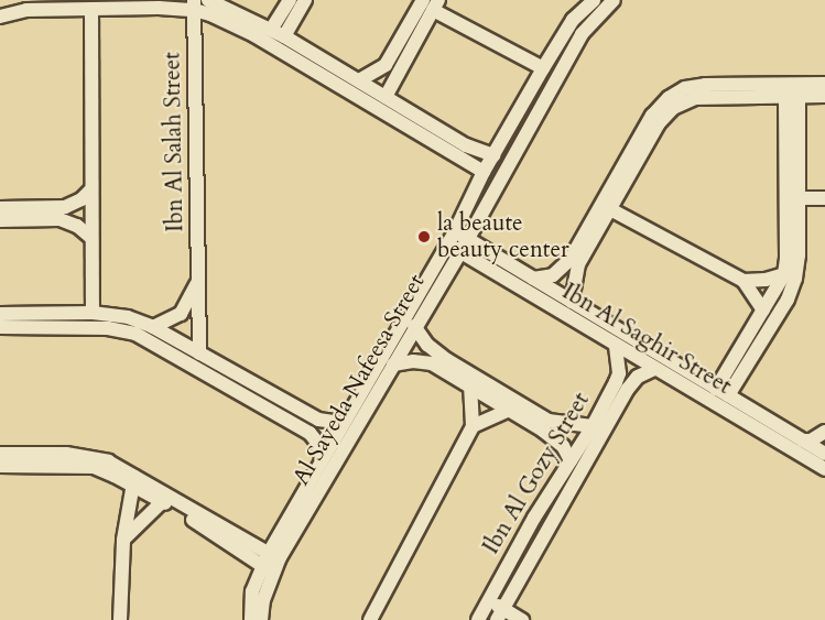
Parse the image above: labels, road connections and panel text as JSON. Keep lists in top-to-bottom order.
{
  "streets": {
    "street": [
      "Ibn Al Salah Street",
      "Ibn Al Saghir Street",
      "Al Sayeda Nafeesa Street",
      "Ibn Al Gozy Street"
    ]
  },
  "crossings": [
    ["Ibn Al Saghir Street", "Al Sayeda Nafeesa Street"],
    ["Ibn Al Saghir Street", "Ibn Al Gozy Street"]
  ],
  "places": ["la beaute beauty center"]
}
